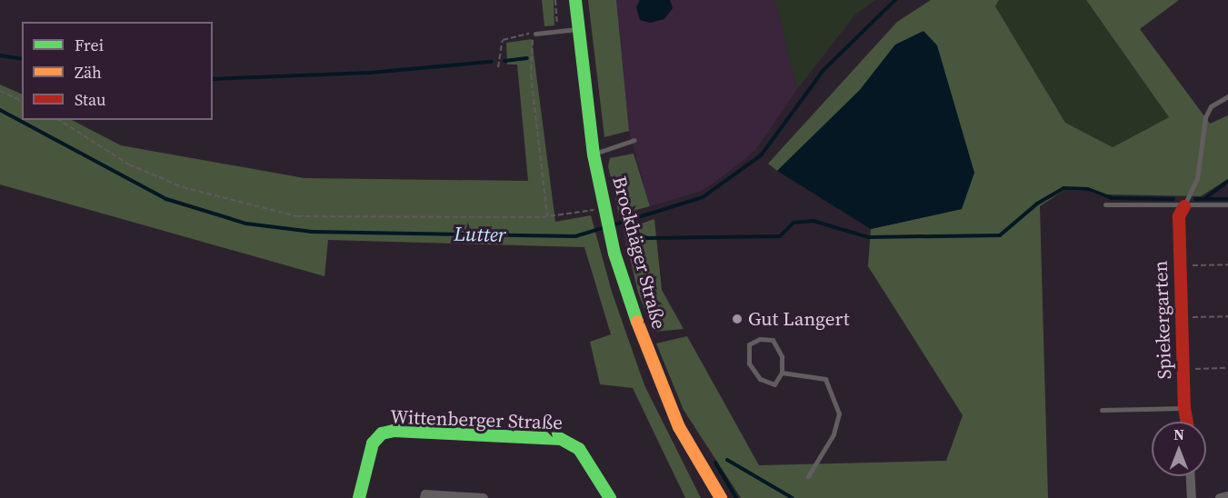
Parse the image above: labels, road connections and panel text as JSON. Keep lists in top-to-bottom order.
{
  "streets": {
    "street": ["Brockhäger Straße", "Spiekergarten", "Wittenberger Straße"]
  },
  "water": ["Lutter"],
  "places": ["Gut Langert"],
  "legend": ["Frei", "Zäh", "Stau"],
  "north": "top"
}
